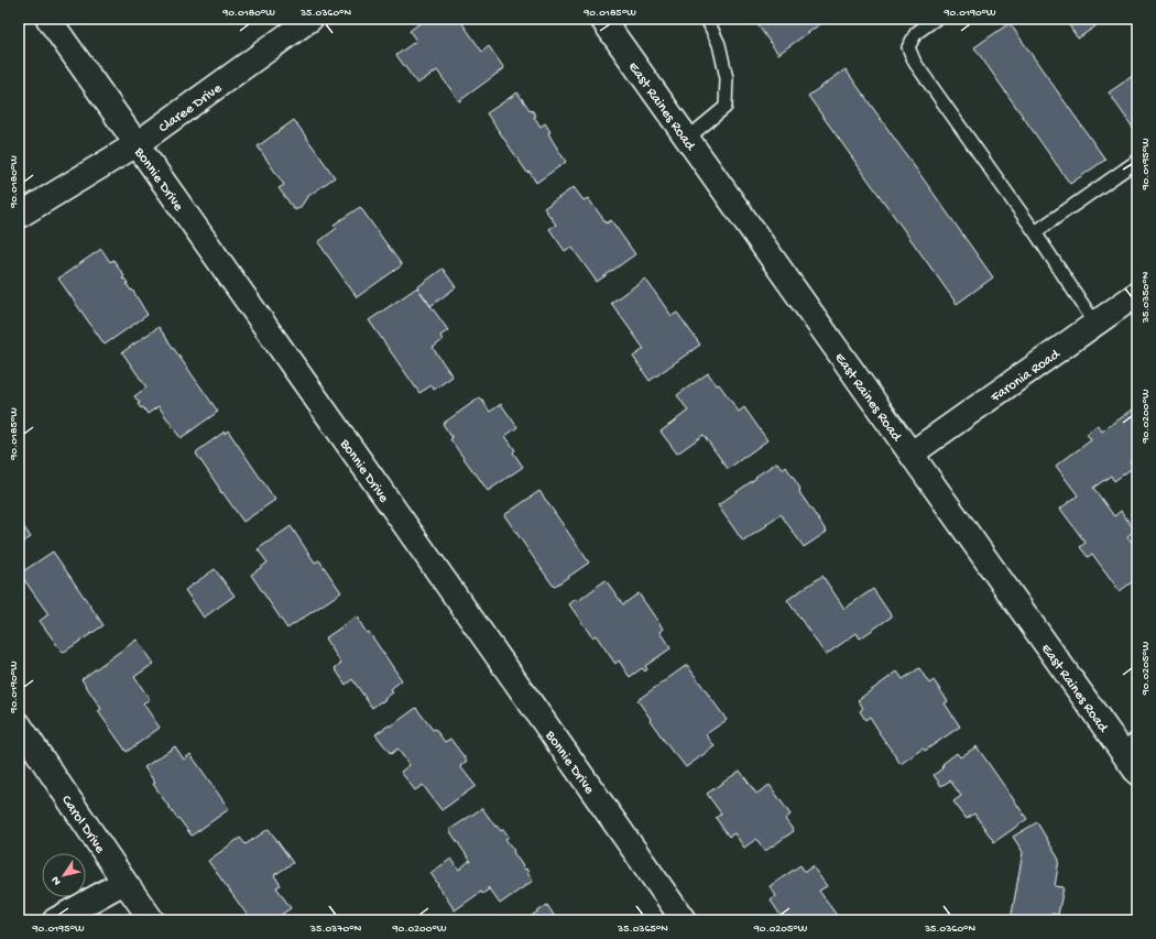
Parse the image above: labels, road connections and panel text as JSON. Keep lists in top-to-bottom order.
{
  "streets": {
    "street": [
      "East Raines Road",
      "Claree Drive",
      "Bonnie Drive",
      "Faronia Road",
      "Carol Drive"
    ]
  },
  "crossings": [
    ["East Raines Road", "Faronia Road"],
    ["Claree Drive", "Bonnie Drive"]
  ],
  "north": "bottom left",
  "coordinates": [
    "90.0180°W",
    "35.0360°N",
    "90.0185°W",
    "90.0190°W",
    "90.0195°W",
    "35.0350°N",
    "90.0200°W",
    "90.0205°W",
    "35.0370°N",
    "35.0365°N"
  ]
}
